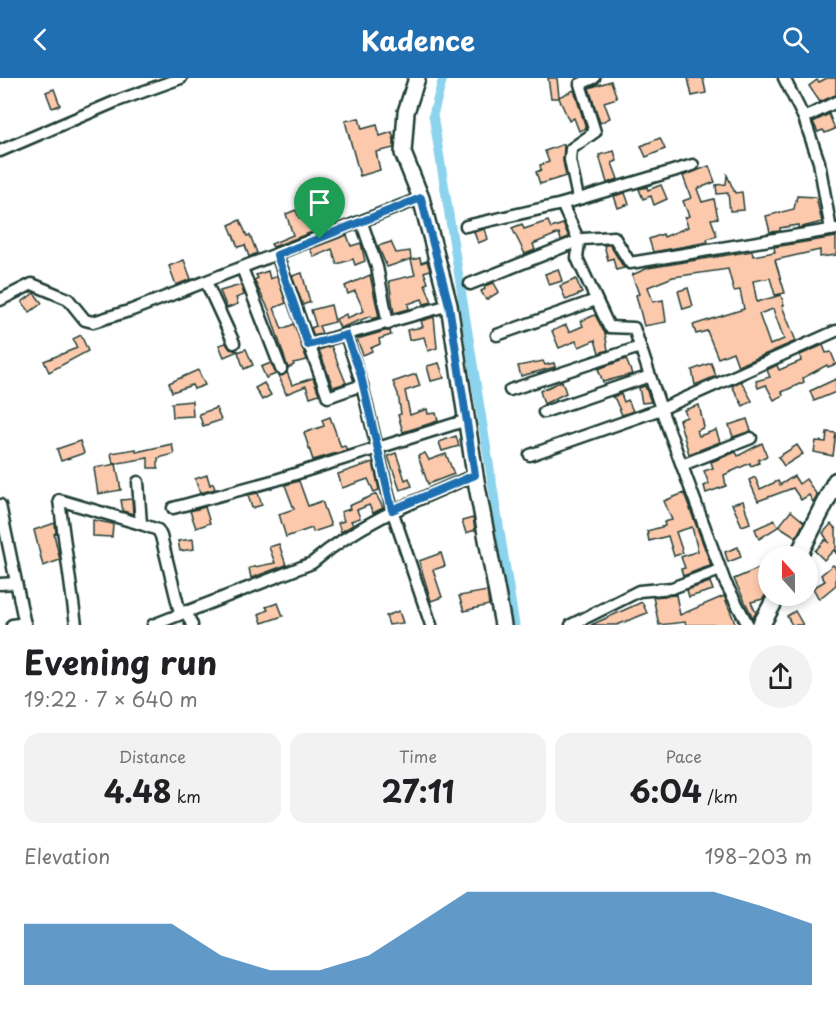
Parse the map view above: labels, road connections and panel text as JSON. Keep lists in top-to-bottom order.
{
  "north": "top",
  "page": {
    "header": "Kadence",
    "heading": ["Evening run", "19:22 · 7 × 640 m"],
    "stats": [
      ["Distance", "4.48 km"],
      ["Time", "27:11"],
      ["Pace", "6:04 /km"]
    ],
    "chart": ["Elevation", "198–203 m"]
  }
}
